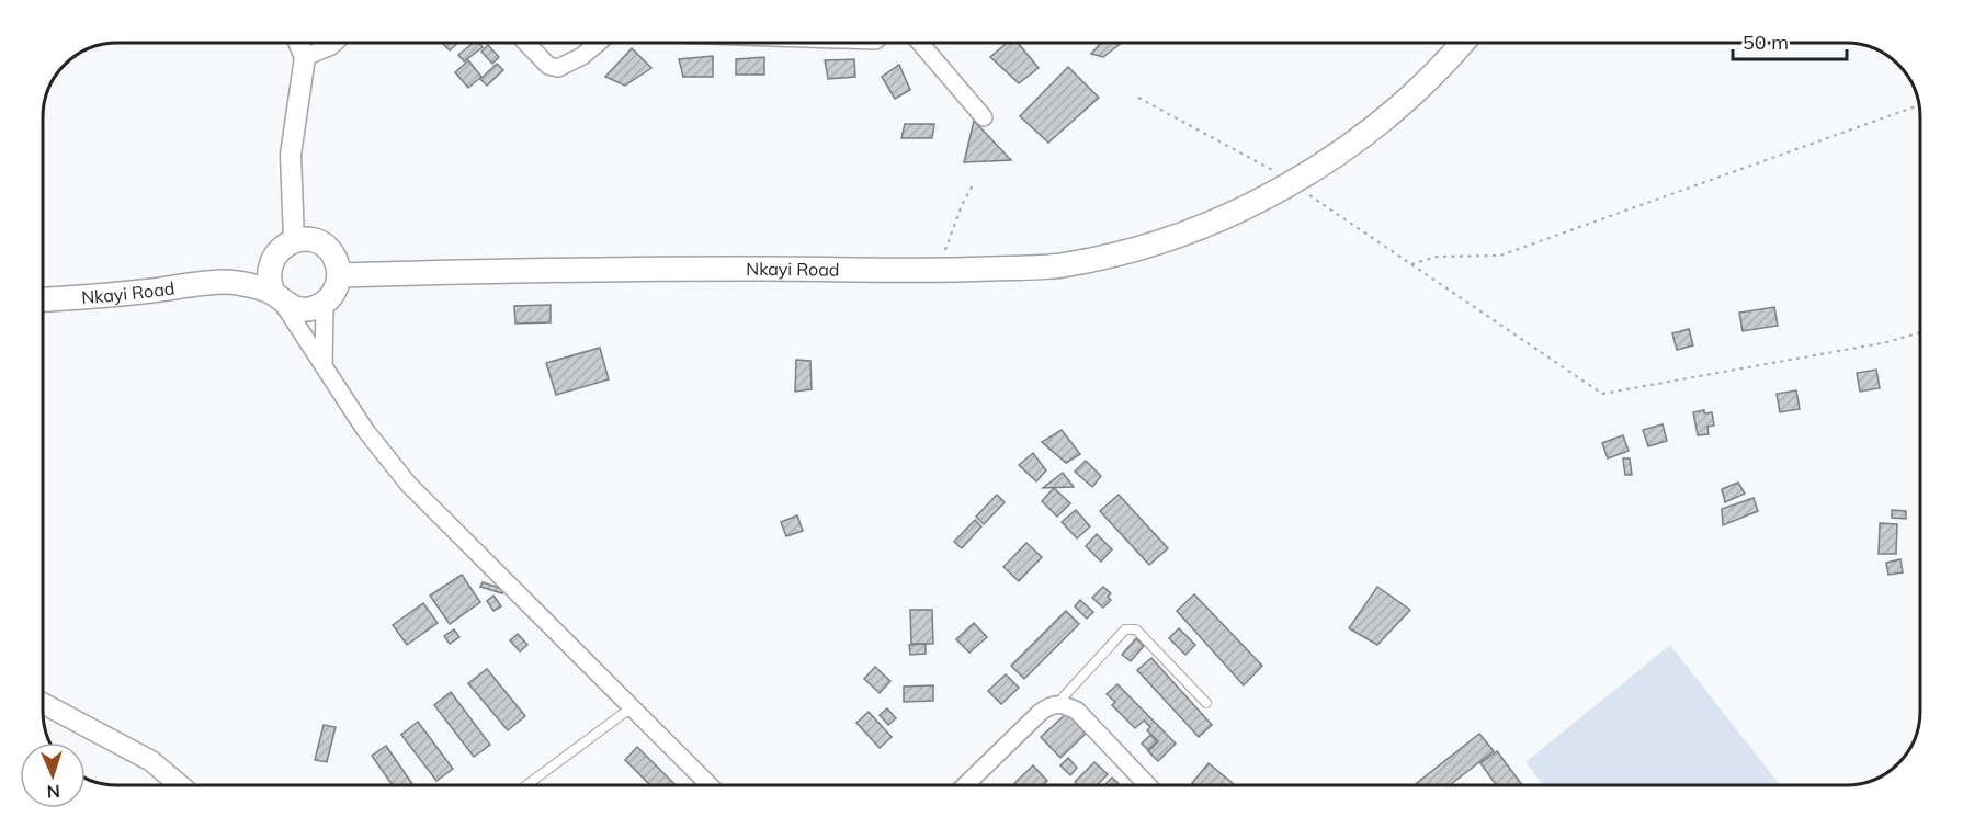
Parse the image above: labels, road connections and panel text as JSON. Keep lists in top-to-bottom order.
{
  "streets": {
    "main road": ["Nkayi Road"]
  },
  "scale_bar": "50 m",
  "north": "bottom"
}
